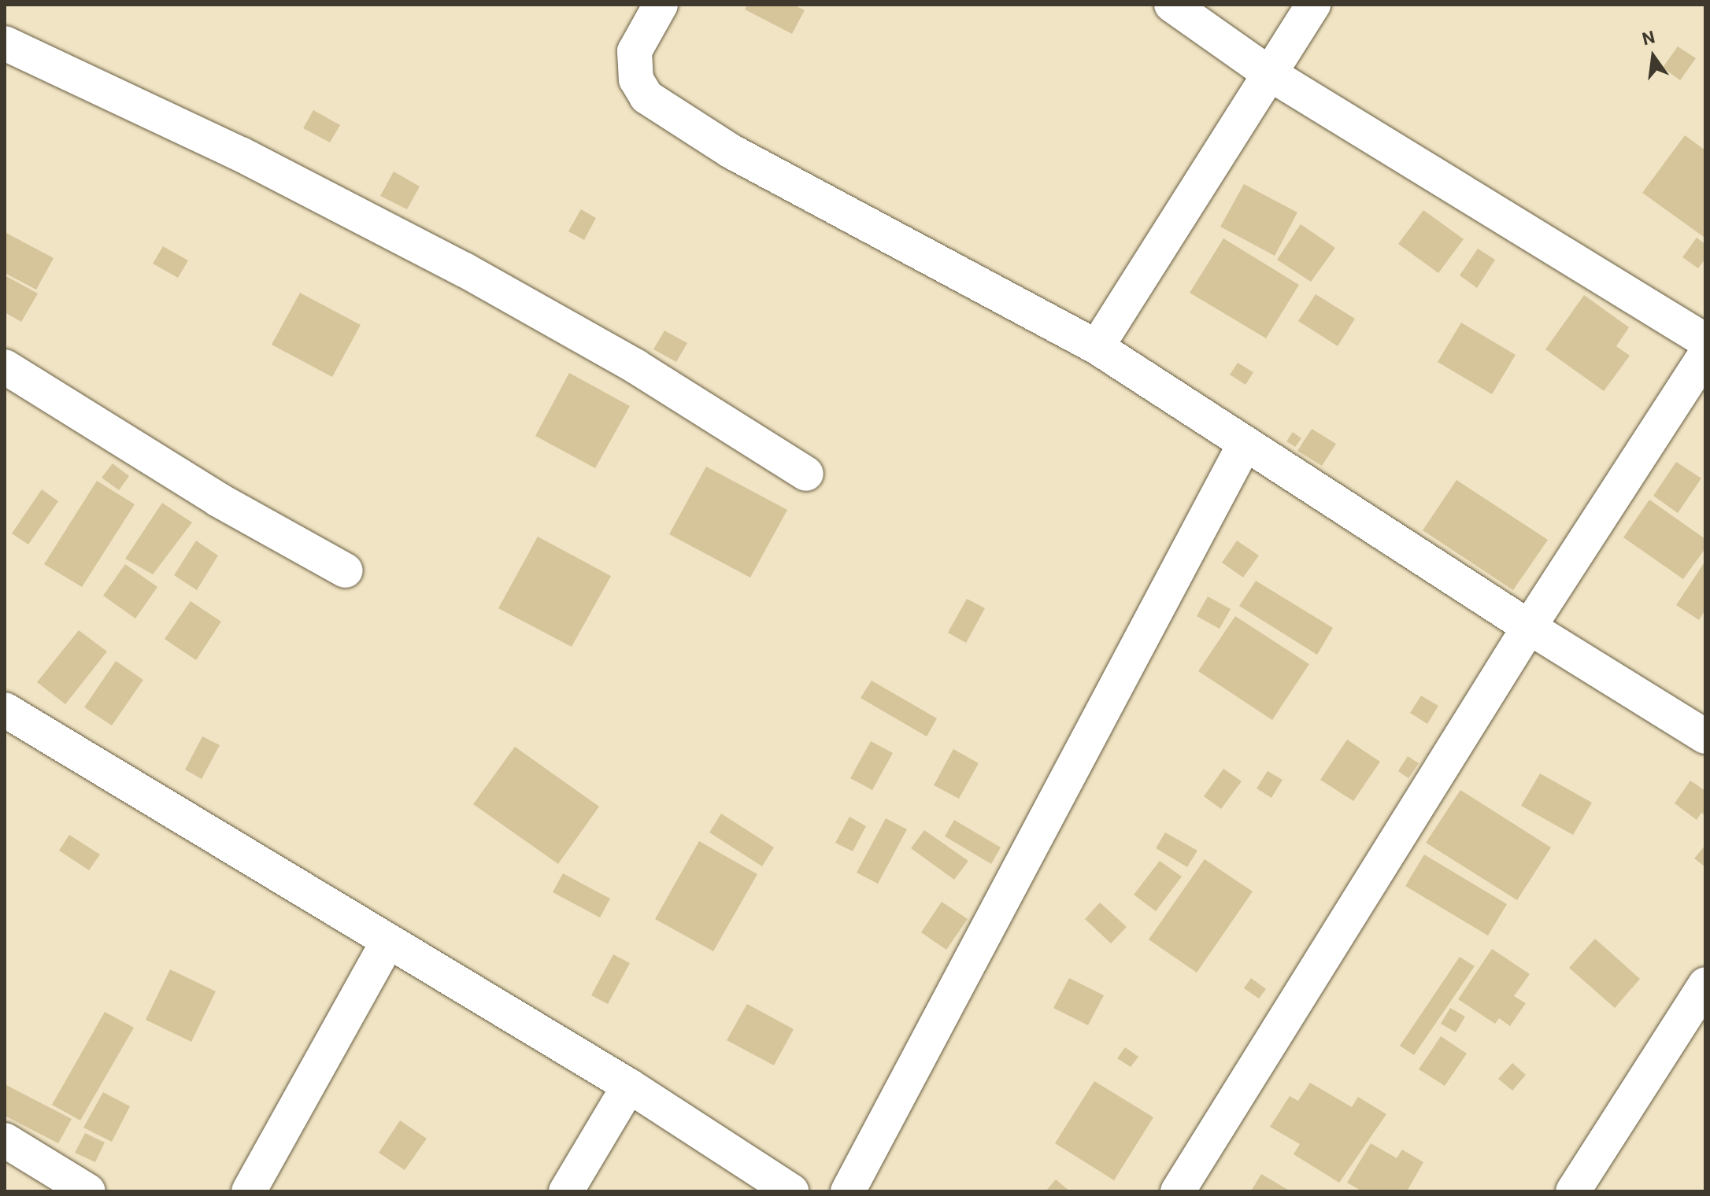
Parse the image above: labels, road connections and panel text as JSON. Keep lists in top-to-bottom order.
{
  "north": "top"
}
